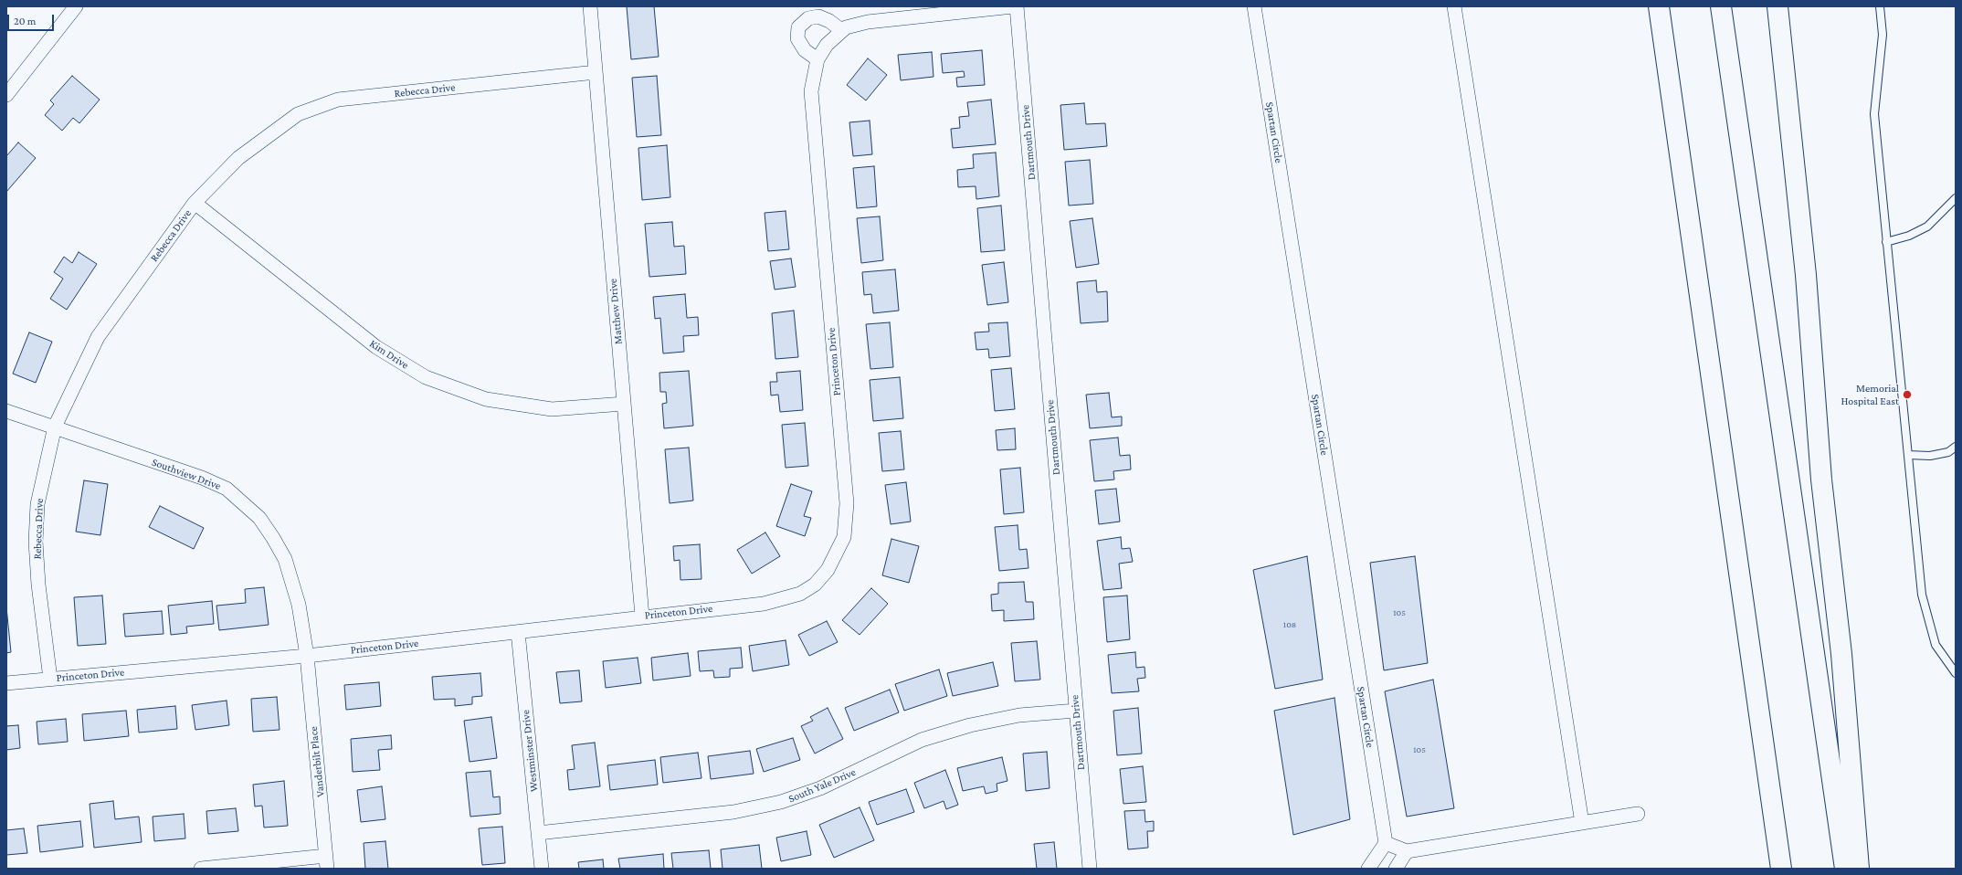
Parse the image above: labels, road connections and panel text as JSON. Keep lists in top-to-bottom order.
{
  "streets": {
    "street": [
      "Rebecca Drive",
      "Spartan Circle",
      "Dartmouth Drive",
      "Matthew Drive",
      "Kim Drive",
      "Princeton Drive",
      "Southview Drive",
      "Westminster Drive",
      "Vanderbilt Place",
      "South Yale Drive"
    ]
  },
  "crossings": [
    ["Rebecca Drive", "Matthew Drive"],
    ["Rebecca Drive", "Kim Drive"],
    ["Rebecca Drive", "Princeton Drive"],
    ["Rebecca Drive", "Southview Drive"],
    ["Dartmouth Drive", "South Yale Drive"],
    ["Matthew Drive", "Kim Drive"],
    ["Matthew Drive", "Princeton Drive"],
    ["Princeton Drive", "Southview Drive"],
    ["Princeton Drive", "Westminster Drive"],
    ["Princeton Drive", "Vanderbilt Place"],
    ["Southview Drive", "Vanderbilt Place"],
    ["Westminster Drive", "South Yale Drive"]
  ],
  "places": ["Memorial Hospital East"],
  "house_numbers": ["105", "108", "105"],
  "scale_bar": "20 m"
}
